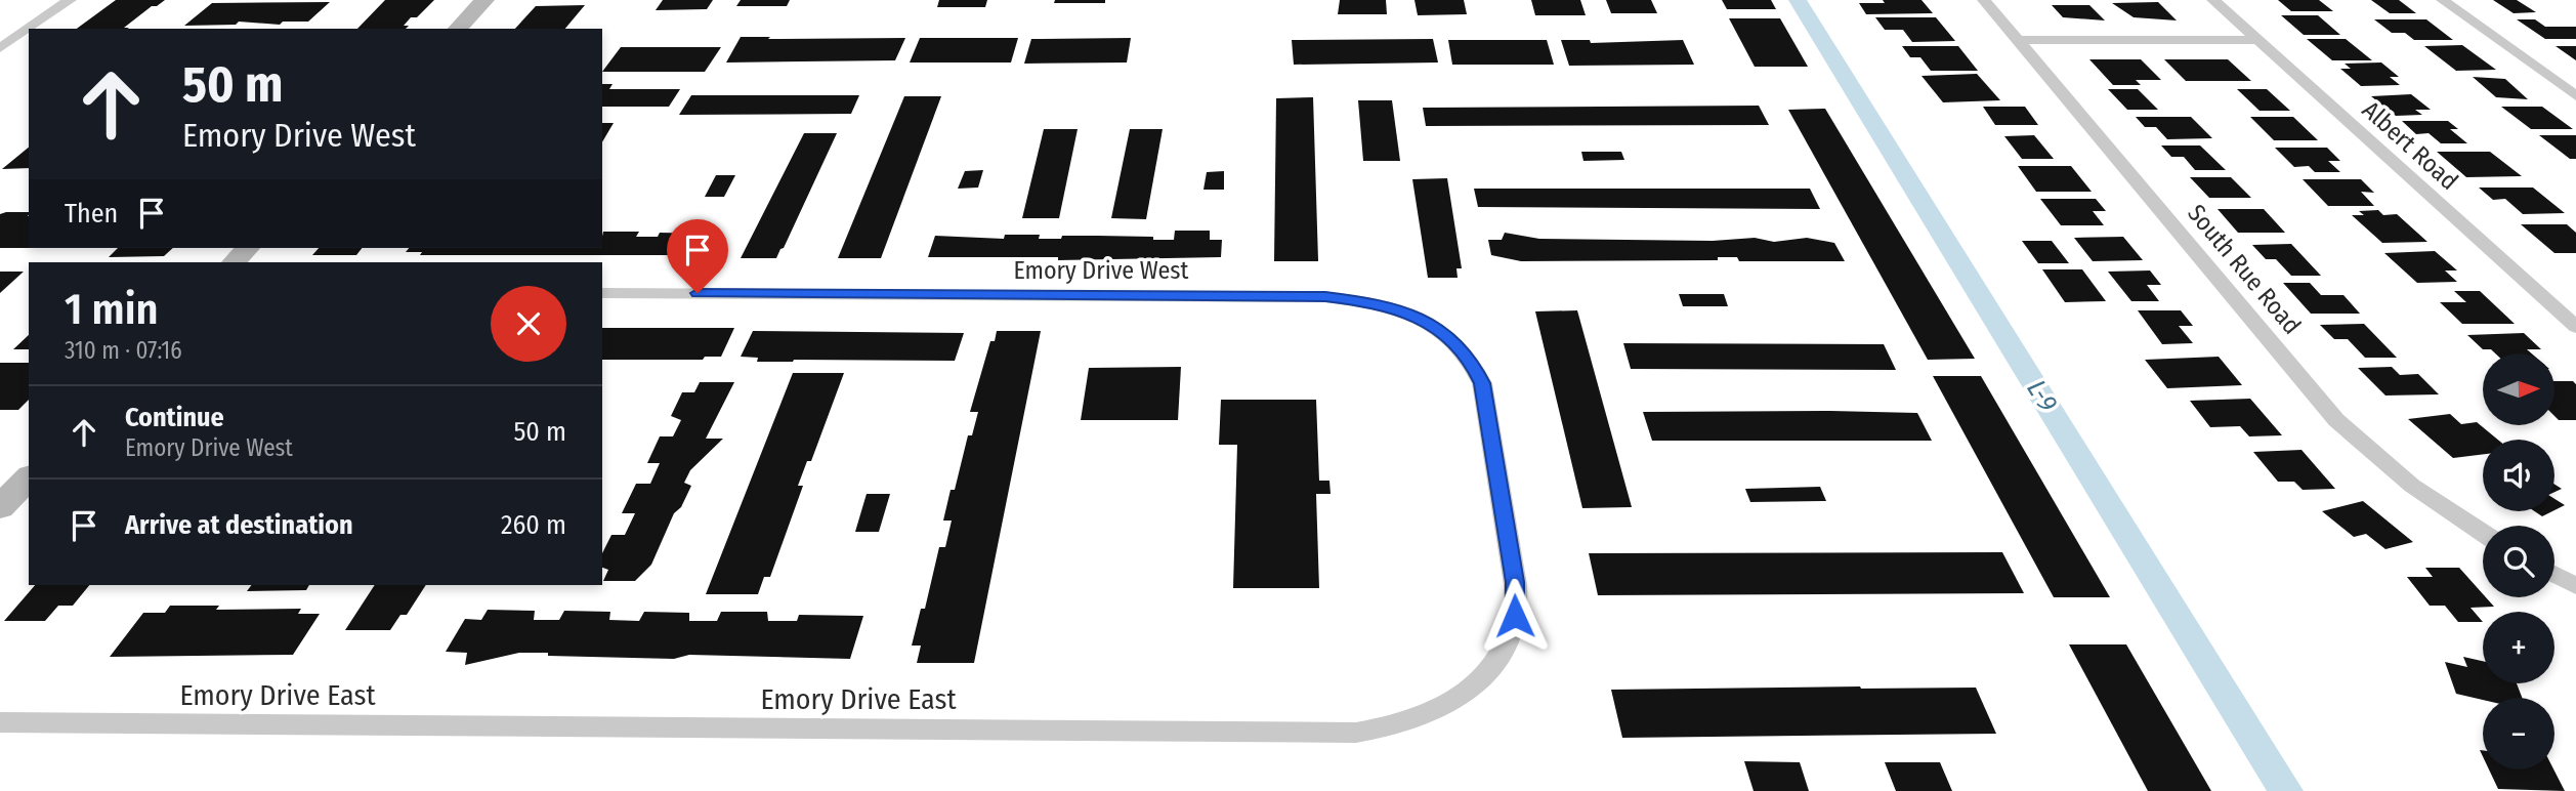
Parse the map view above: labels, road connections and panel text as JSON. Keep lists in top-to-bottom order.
{
  "streets": {
    "street": [
      "Albert Road",
      "South Rue Road",
      "Emory Drive West",
      "Emory Drive East"
    ]
  },
  "crossings": [
    ["Emory Drive West", "Emory Drive East"]
  ],
  "water": ["L-9"],
  "north": "right",
  "page": {
    "turn": ["50 m", "Emory Drive West"],
    "then": "Then",
    "heading": ["1 min", "310 m · 07:16"],
    "map_buttons": ["+", "−"],
    "list": [
      {
        "name": "Continue",
        "note": "Emory Drive West",
        "value": "50 m"
      },
      {
        "name": "Arrive at destination",
        "value": "260 m"
      }
    ]
  }
}
